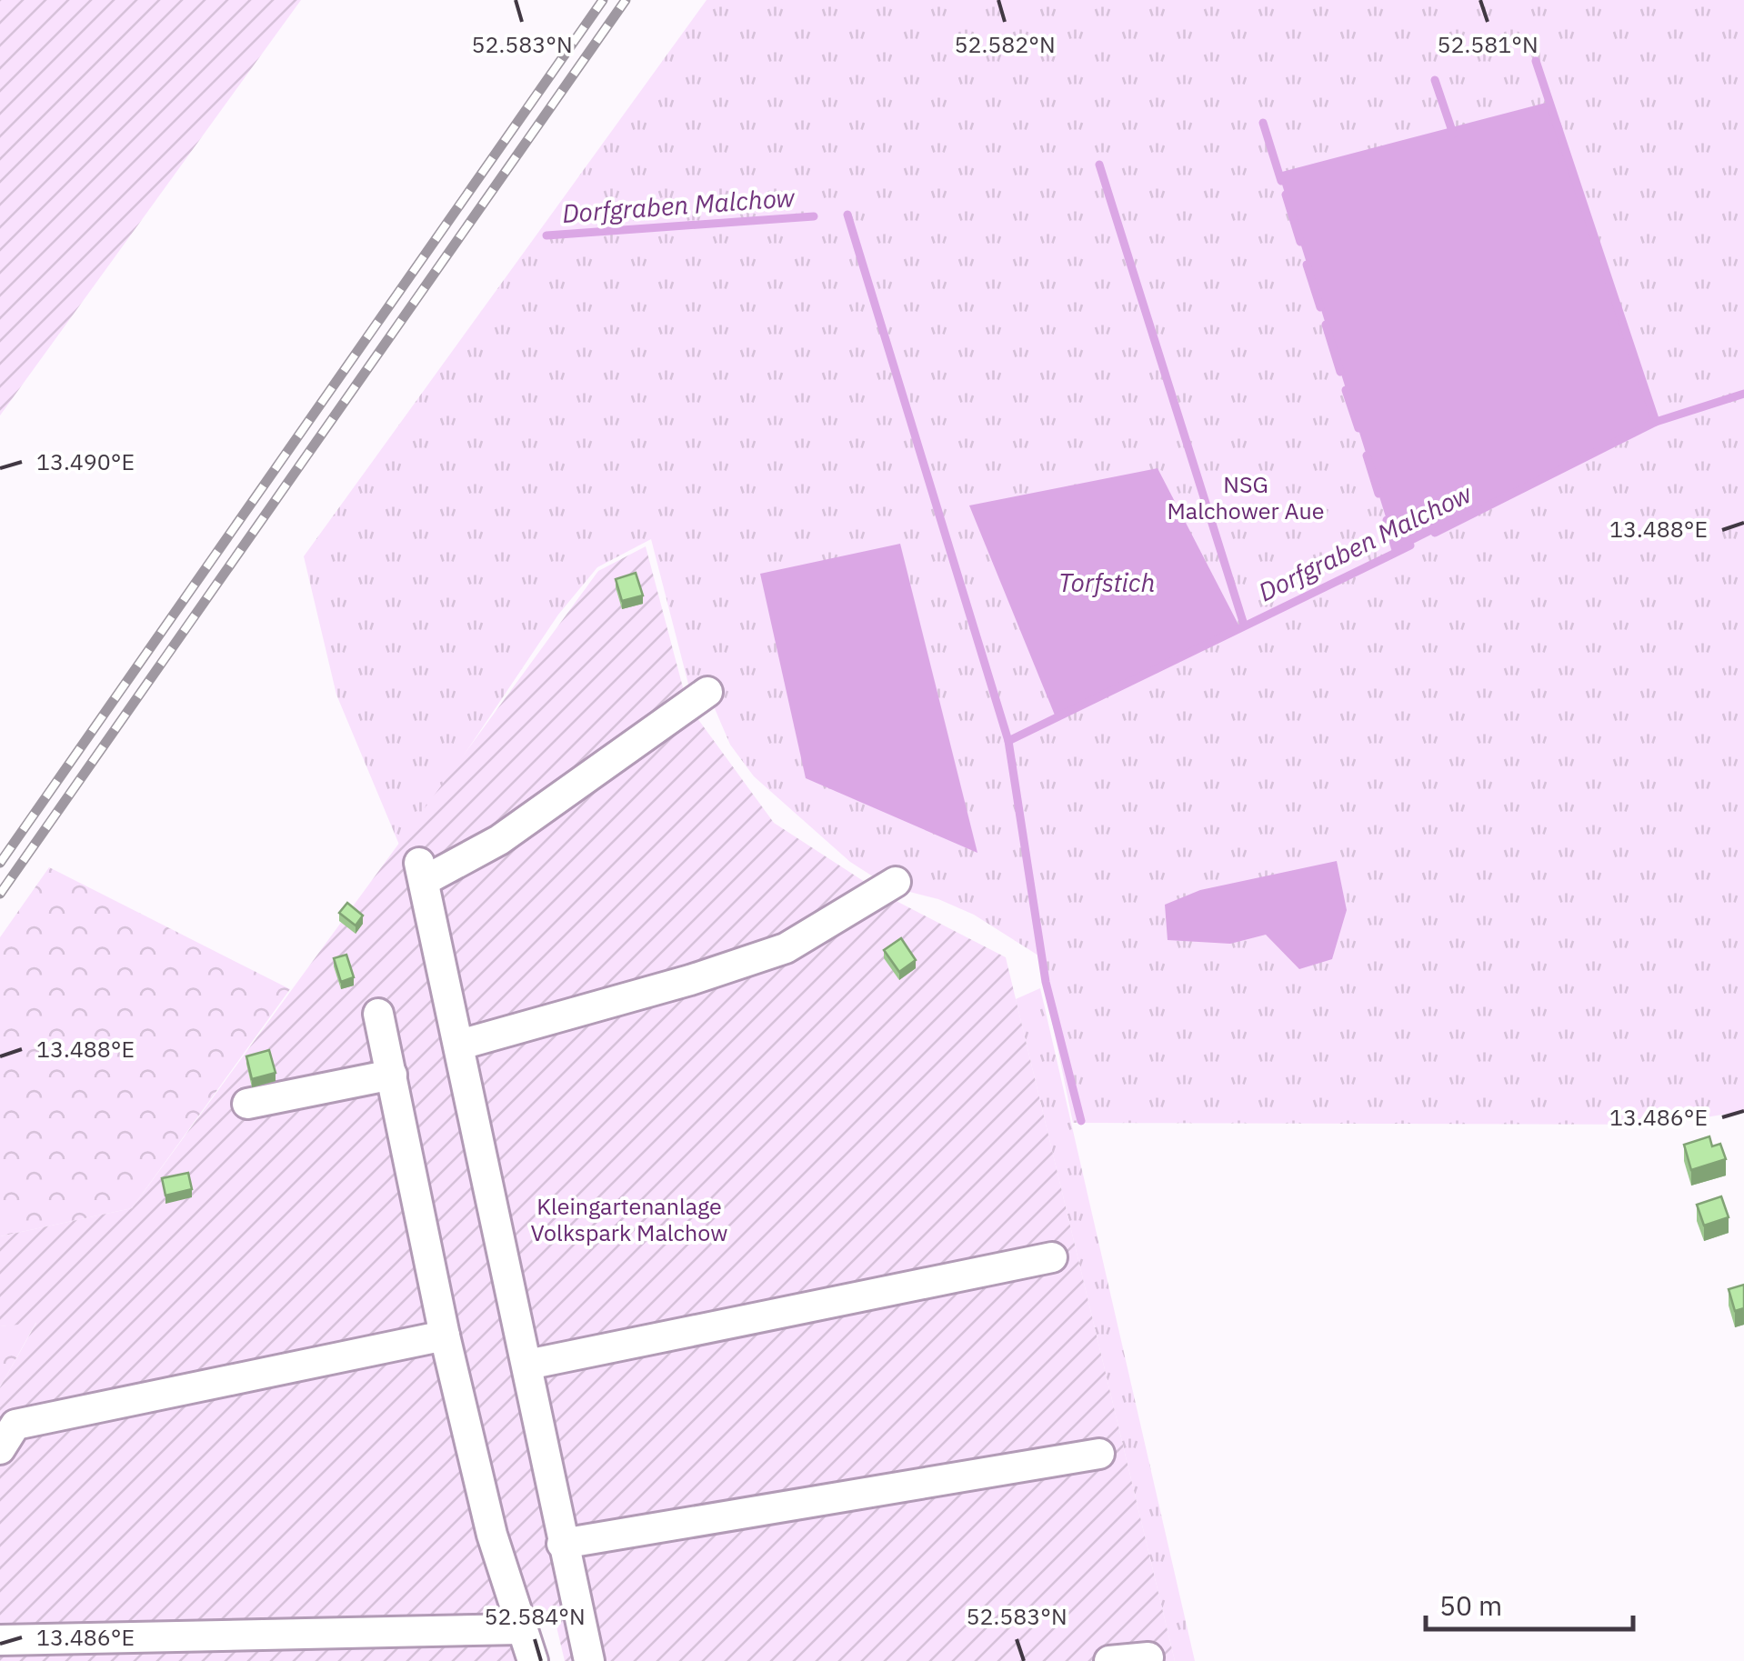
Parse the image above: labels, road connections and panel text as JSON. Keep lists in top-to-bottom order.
{
  "water": ["Dorfgraben Malchow", "Torfstich"],
  "parks": ["NSG Malchower Aue", "Kleingartenanlage Volkspark Malchow"],
  "scale_bar": "50 m",
  "coordinates": [
    "52.583°N",
    "52.582°N",
    "52.581°N",
    "13.490°E",
    "13.488°E",
    "13.486°E",
    "52.584°N"
  ]
}
